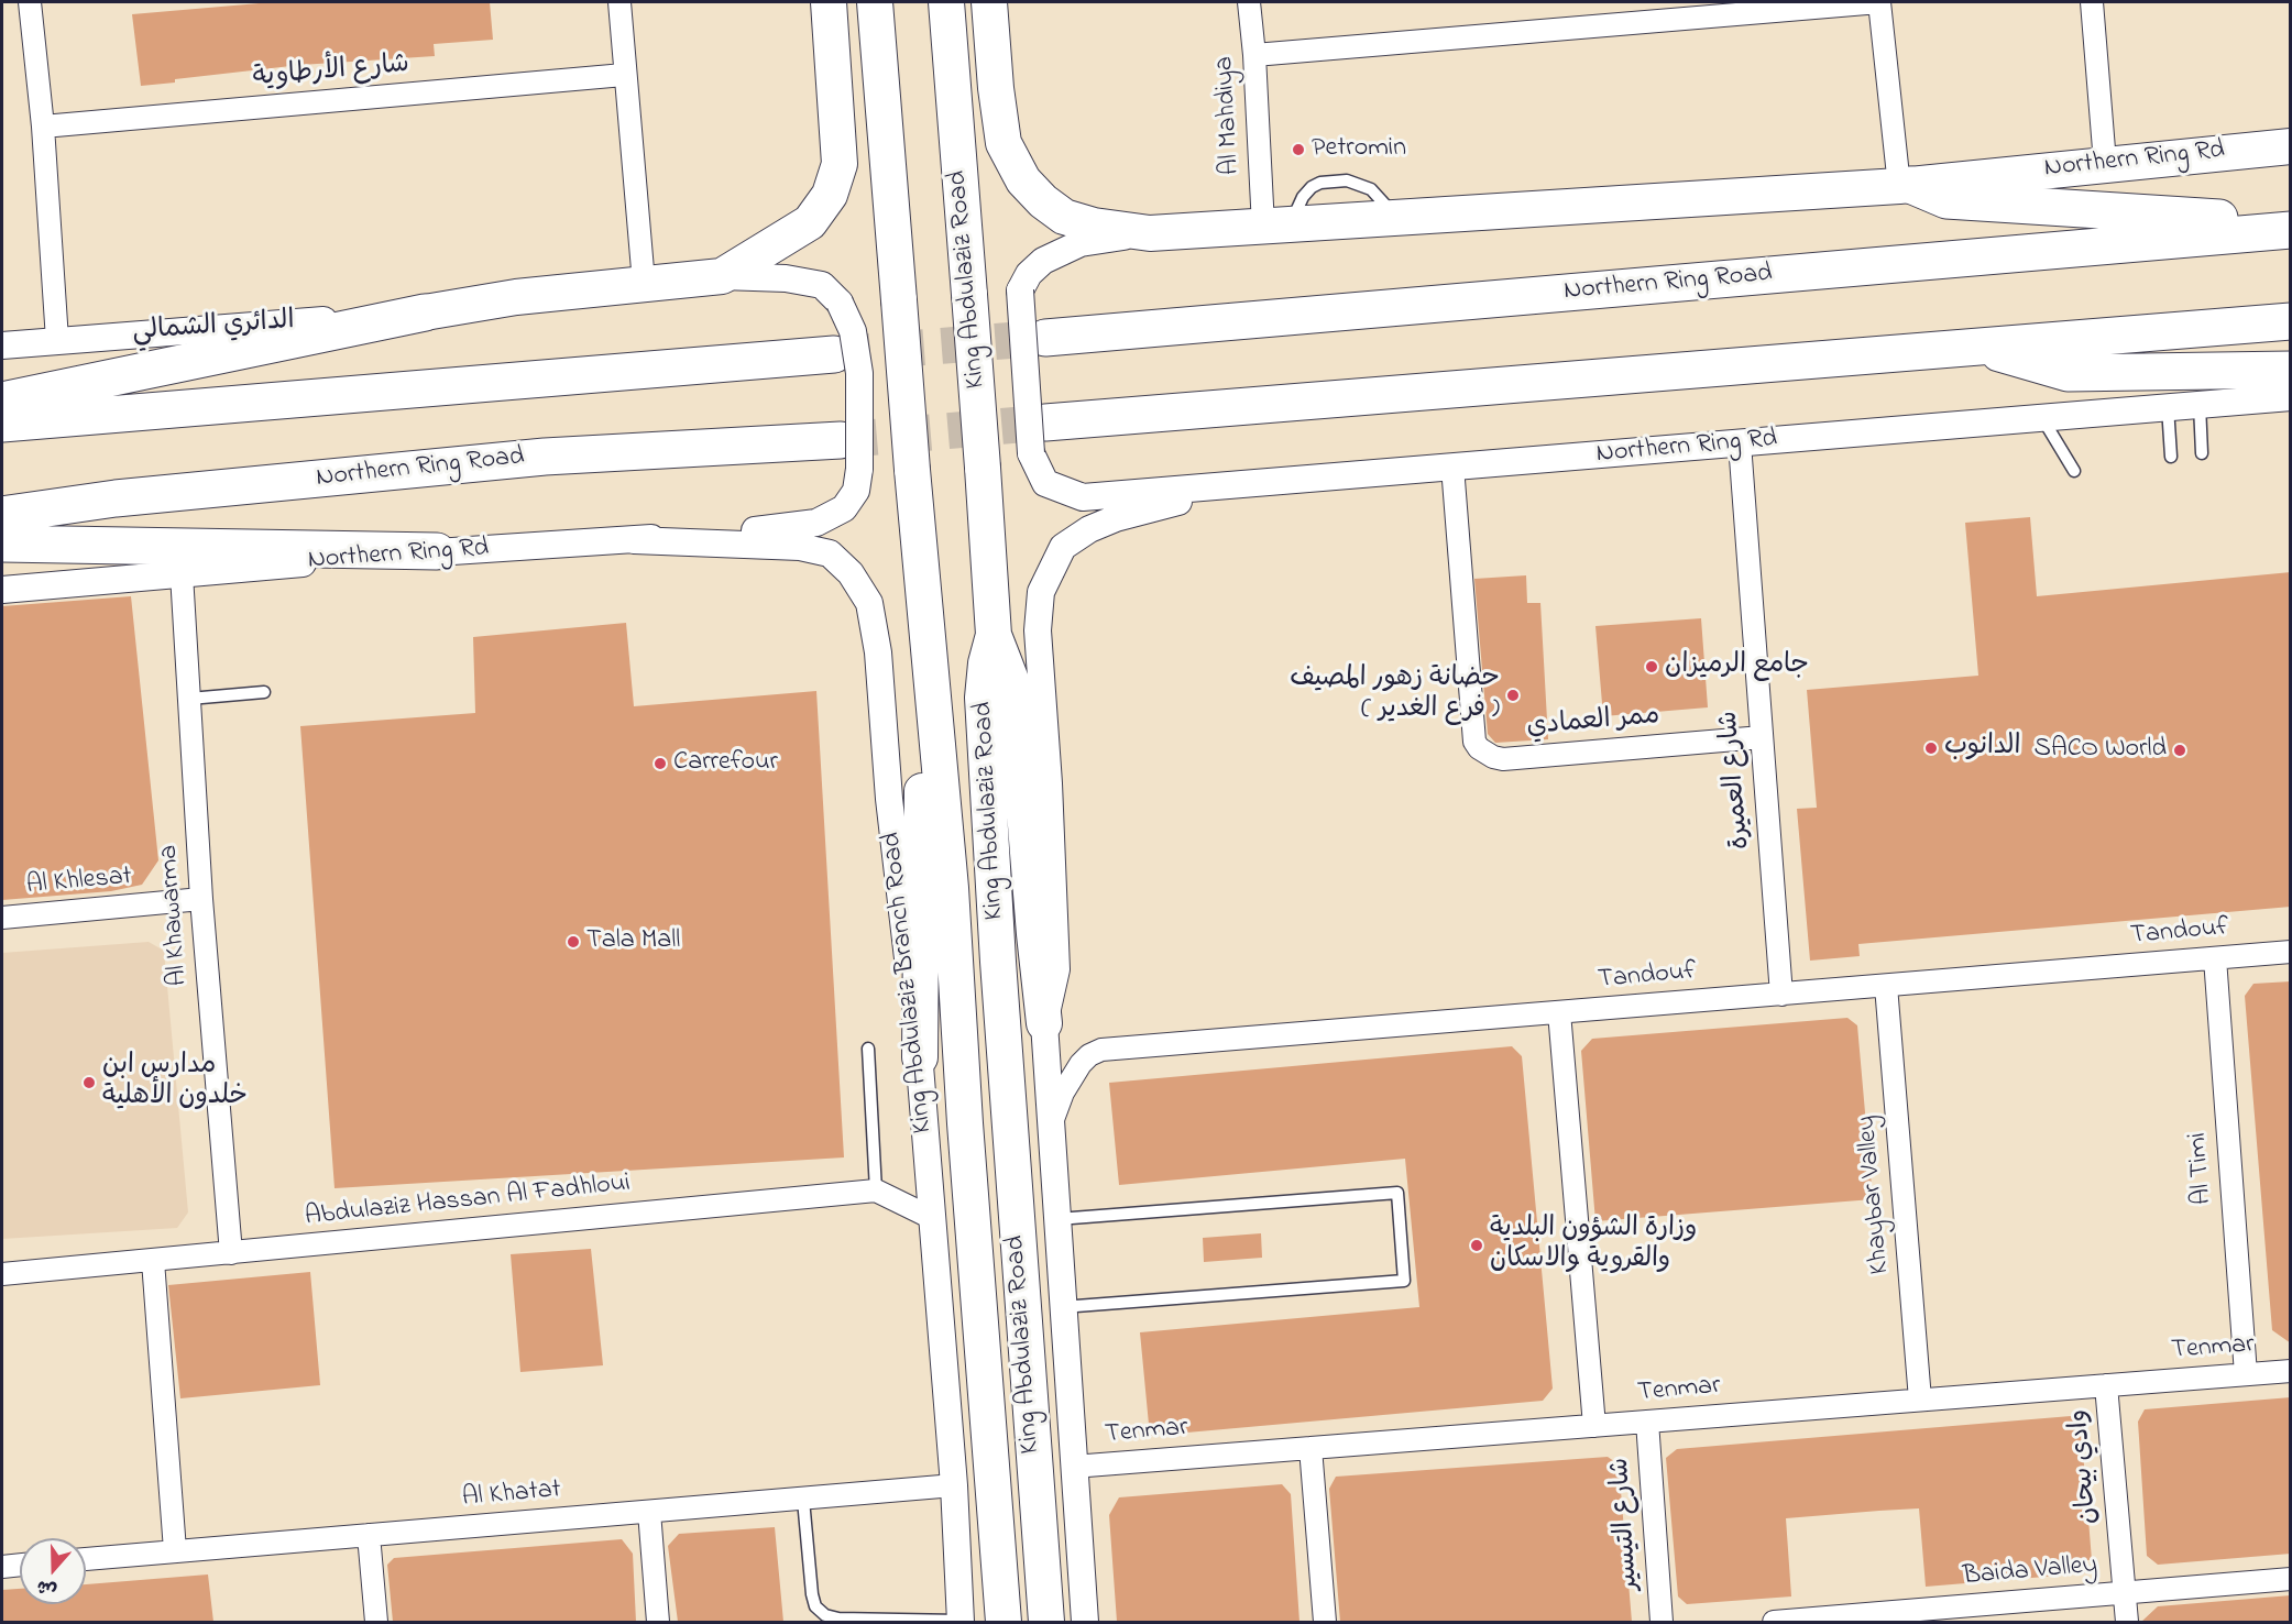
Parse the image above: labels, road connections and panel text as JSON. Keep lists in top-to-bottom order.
{
  "streets": {
    "highway": ["Northern Ring Road"],
    "main road": ["Northern Ring Rd", "King Abdulaziz Road"],
    "street": [
      "شارع الأرطاوية",
      "Al Mahdiya",
      "الدائري الشمالي",
      "ممر العمادي",
      "شارع العميرة",
      "Al Khlesat",
      "Al Khawarma",
      "Tandouf",
      "King Abdulaziz Branch Road",
      "Al Timi",
      "Khaybar Valley",
      "Abdulaziz Hassan Al Fadhloui",
      "Tenmar",
      "وادي بيحان",
      "Al Khatat",
      "شارع التيسير",
      "Baida Valley"
    ]
  },
  "crossings": [
    ["Al Mahdiya", "Northern Ring Rd"],
    ["Northern Ring Rd", "Northern Ring Road"],
    ["Northern Ring Rd", "ممر العمادي"],
    ["Northern Ring Rd", "شارع العميرة"],
    ["Northern Ring Rd", "Al Khawarma"],
    ["Northern Ring Rd", "King Abdulaziz Branch Road"],
    ["ممر العمادي", "شارع العميرة"],
    ["شارع العميرة", "Tandouf"],
    ["Al Khlesat", "Al Khawarma"],
    ["Al Khawarma", "Abdulaziz Hassan Al Fadhloui"],
    ["Tandouf", "Al Timi"],
    ["Tandouf", "Khaybar Valley"],
    ["King Abdulaziz Branch Road", "Al Khatat"],
    ["Al Timi", "Tenmar"],
    ["Khaybar Valley", "Tenmar"],
    ["Tenmar", "وادي بيحان"],
    ["Tenmar", "شارع التيسير"],
    ["وادي بيحان", "Baida Valley"]
  ],
  "places": [
    "Petromin",
    "جامع الرميزان",
    "حضانة زهور المصيف ( فرع الغدير )",
    "الدانوب",
    "SACO World",
    "Carrefour",
    "Tala Mall",
    "مدارس ابن خلدون الأهلية",
    "وزارة الشؤون البلدية والقروية والاسكان"
  ],
  "north": "bottom"
}
